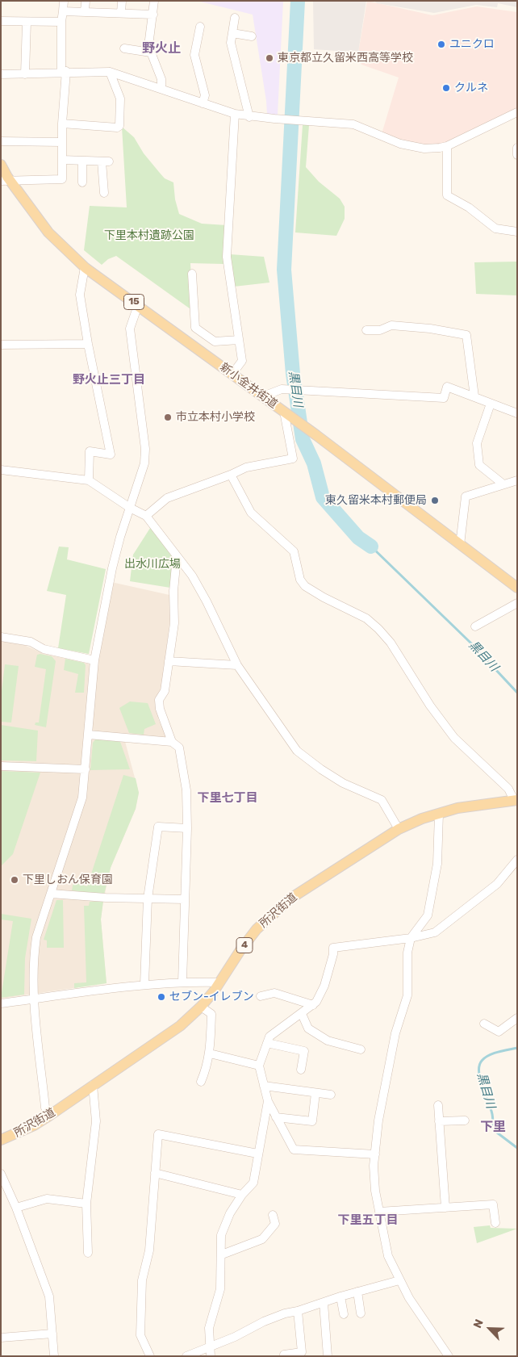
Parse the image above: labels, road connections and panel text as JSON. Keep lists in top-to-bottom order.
{
  "streets": {
    "main road": [
      "15",
      "新小金井街道",
      "所沢街道",
      "4"
    ]
  },
  "districts": [
    "野火止",
    "野火止三丁目",
    "下里七丁目",
    "下里",
    "下里五丁目"
  ],
  "water": ["黒目川"],
  "parks": ["下里本村遺跡公園", "出水川広場"],
  "places": [
    "ユニクロ",
    "東京都立久留米西高等学校",
    "クルネ",
    "市立本村小学校",
    "東久留米本村郵便局",
    "下里しおん保育園",
    "セブン-イレブン"
  ],
  "north": "top left"
}
